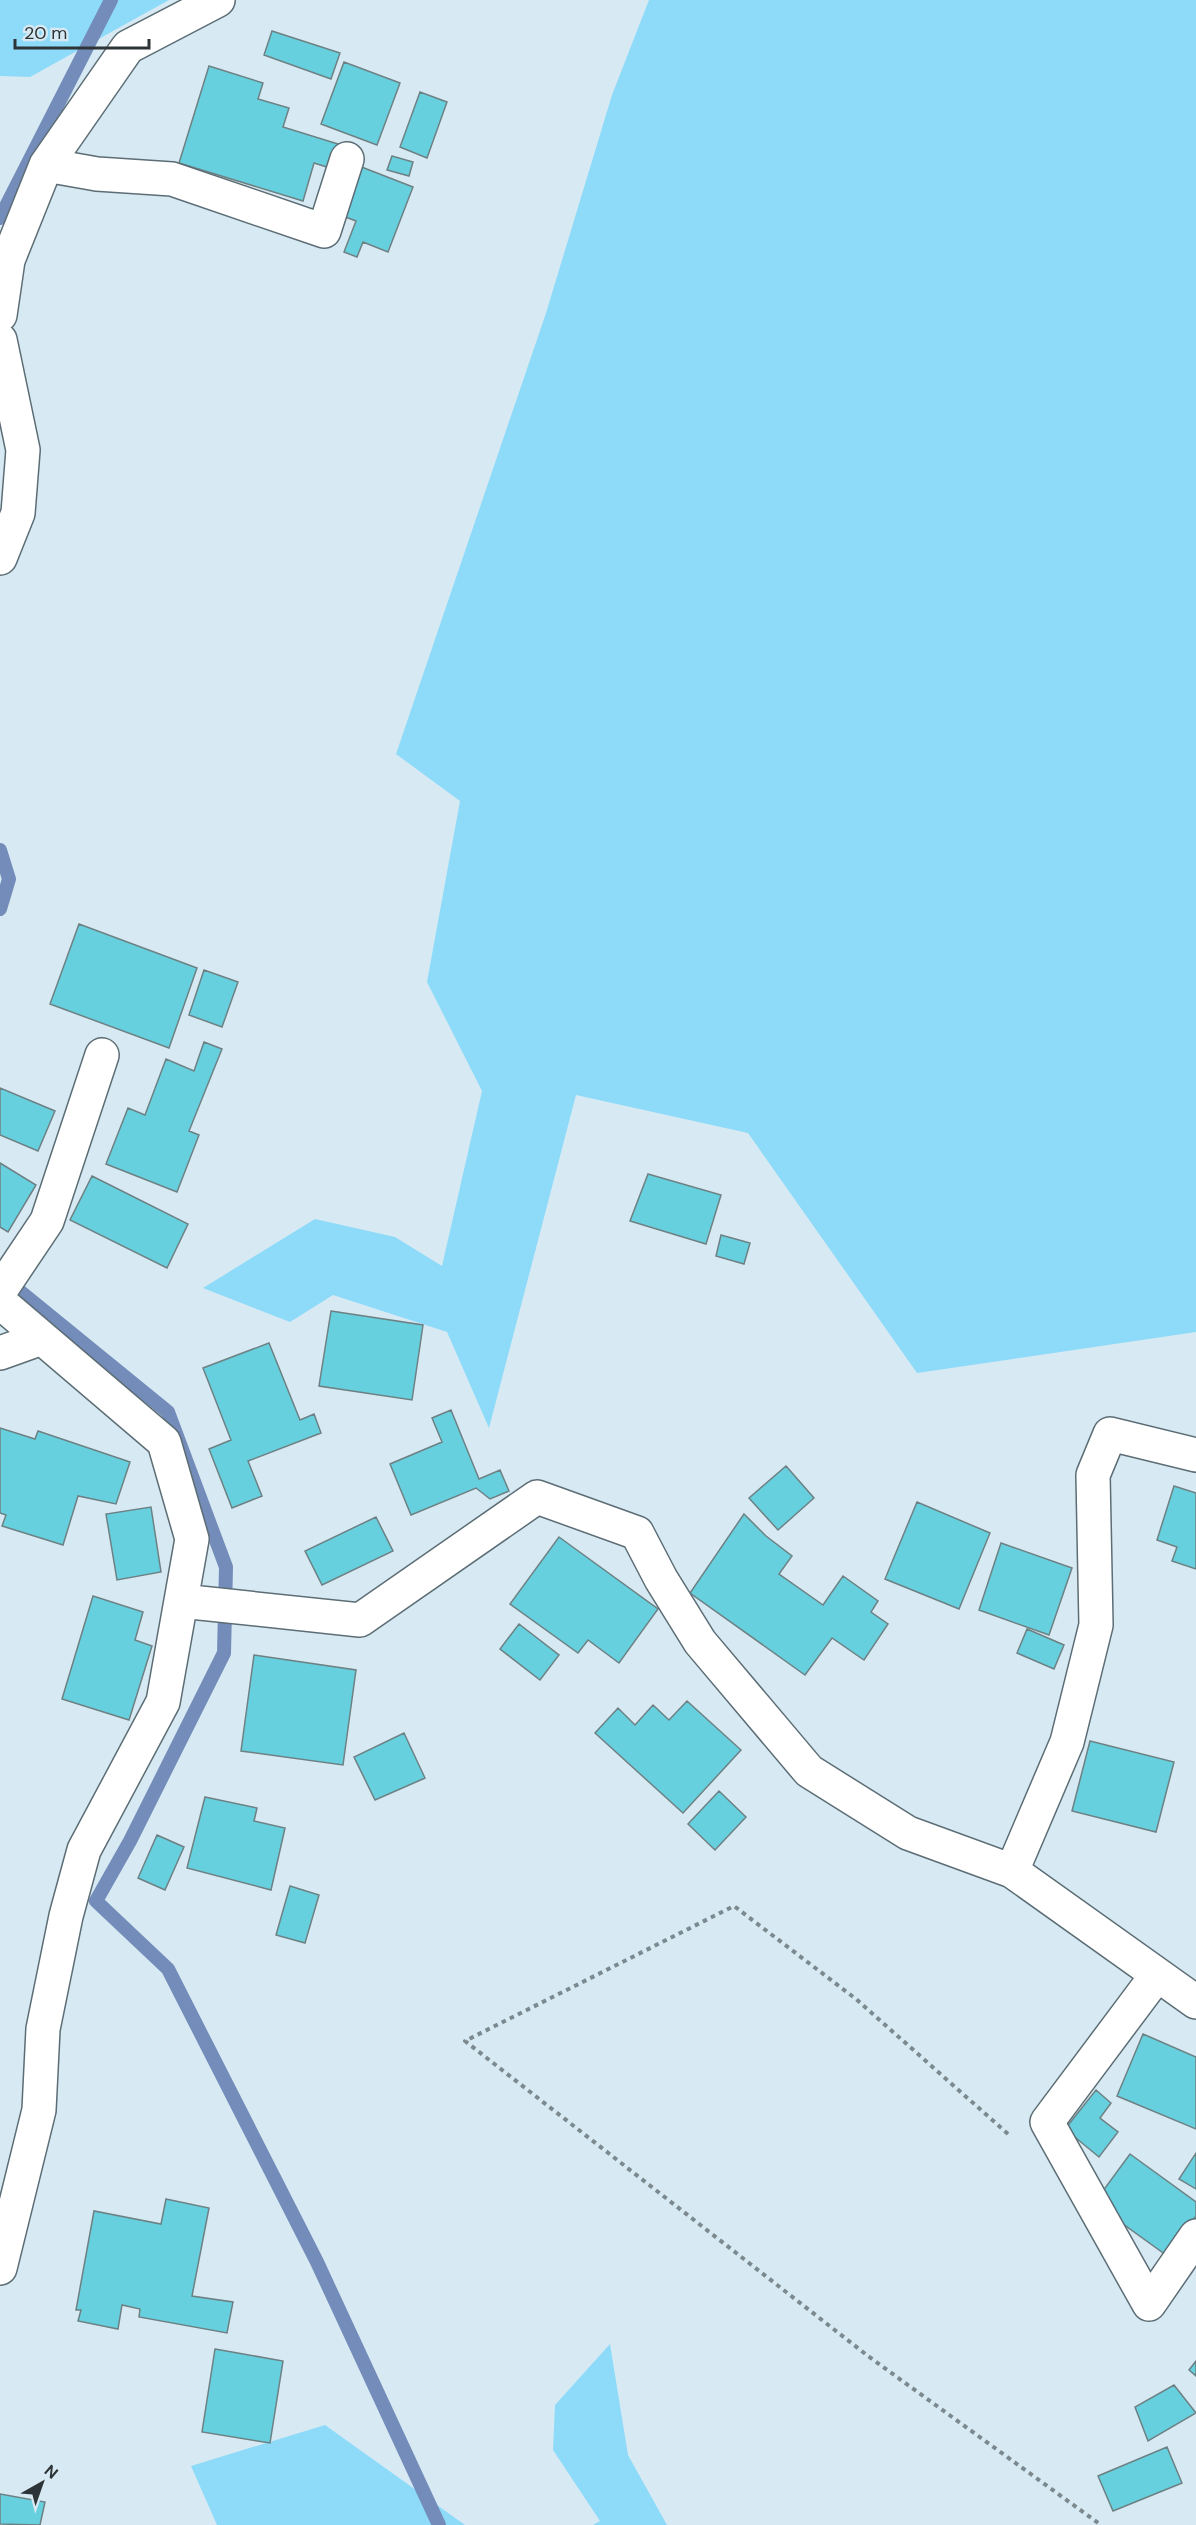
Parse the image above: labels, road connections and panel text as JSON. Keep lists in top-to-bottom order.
{
  "scale_bar": "20 m",
  "north": "top right"
}
